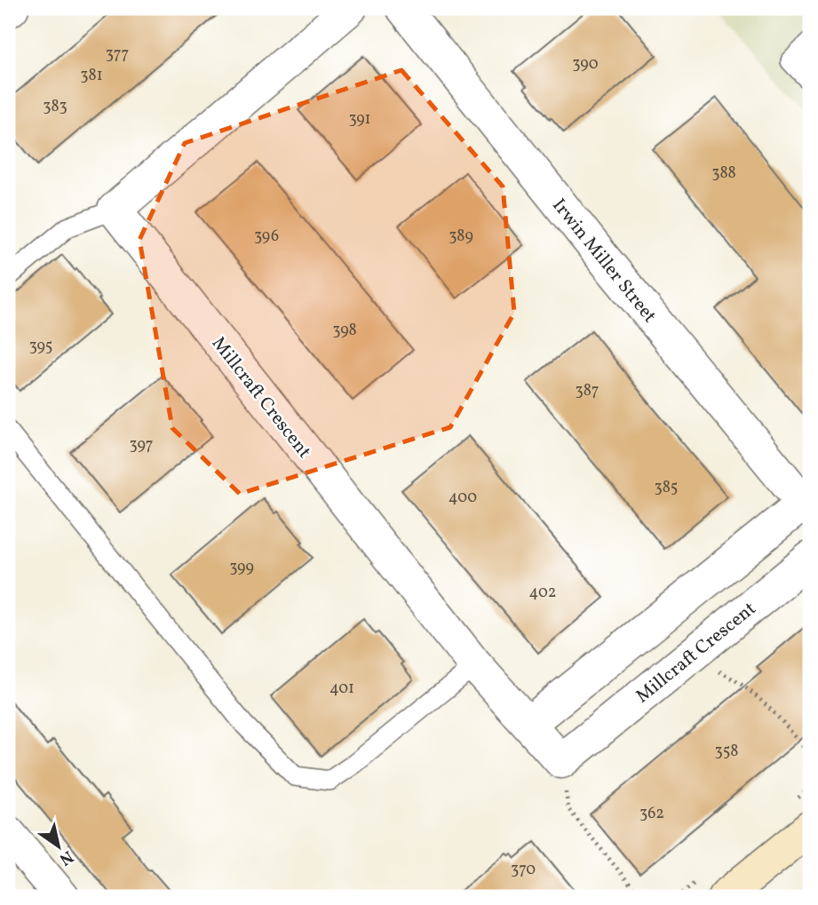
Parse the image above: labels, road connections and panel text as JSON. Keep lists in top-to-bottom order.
{
  "streets": {
    "street": ["Irwin Miller Street", "Millcraft Crescent"]
  },
  "house_numbers": [
    "377",
    "390",
    "381",
    "383",
    "391",
    "388",
    "396",
    "389",
    "398",
    "395",
    "387",
    "397",
    "385",
    "400",
    "399",
    "402",
    "401",
    "358",
    "362",
    "370"
  ],
  "north": "bottom right"
}
